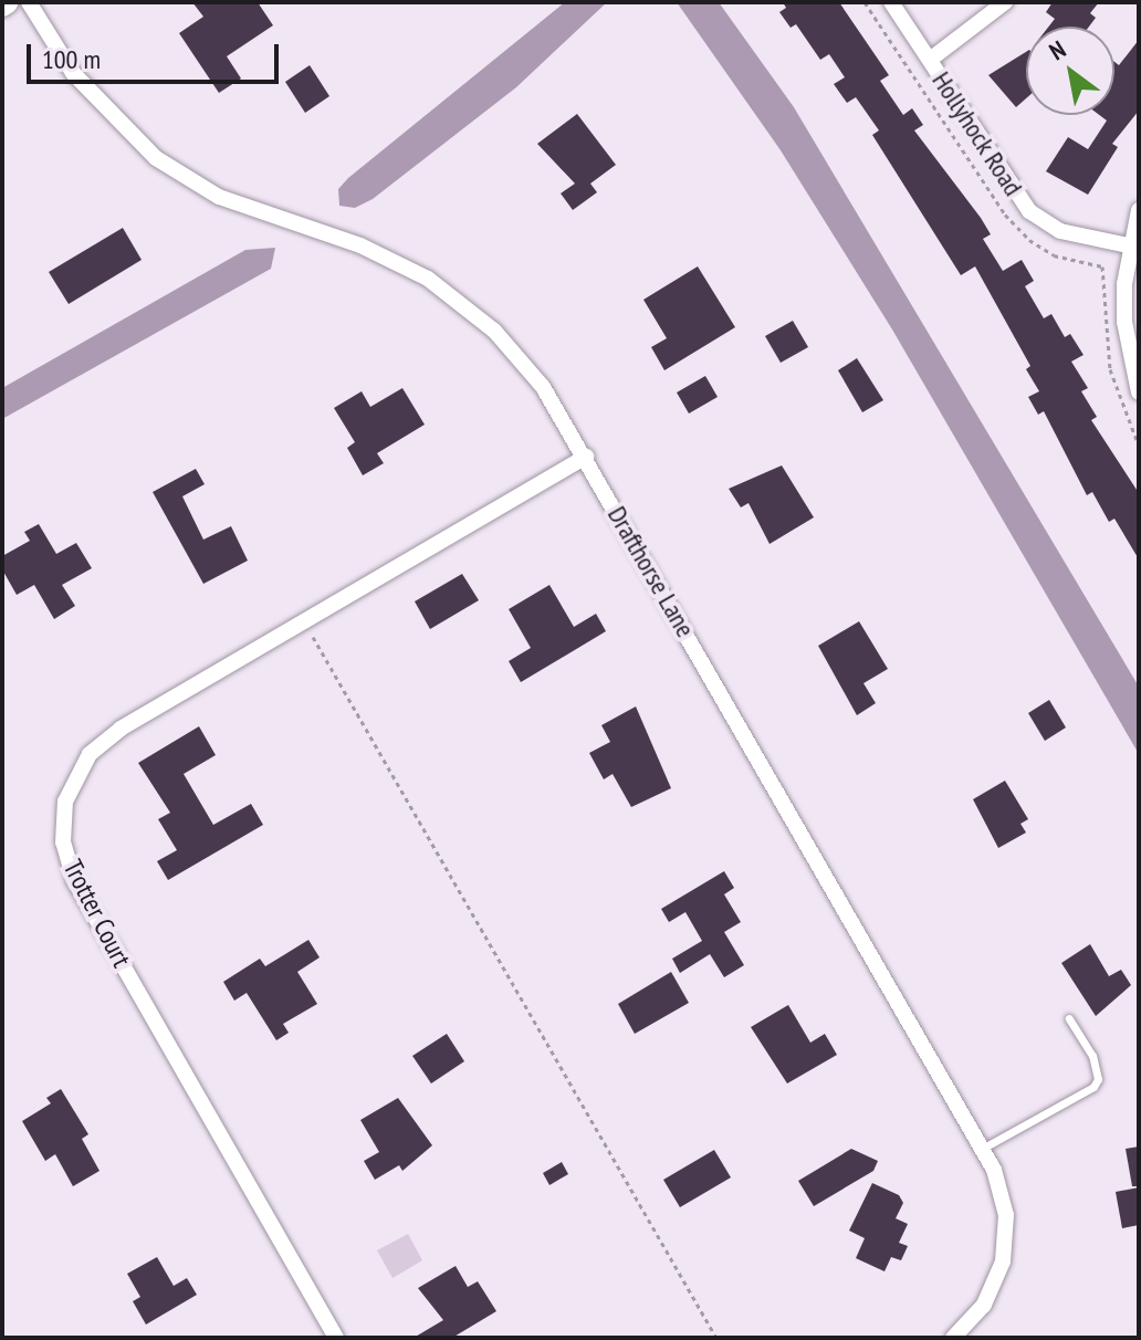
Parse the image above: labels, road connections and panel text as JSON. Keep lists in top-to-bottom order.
{
  "streets": {
    "street": ["Hollyhock Road", "Drafthorse Lane", "Trotter Court"]
  },
  "crossings": [
    ["Drafthorse Lane", "Trotter Court"]
  ],
  "scale_bar": "100 m",
  "north": "top left"
}
